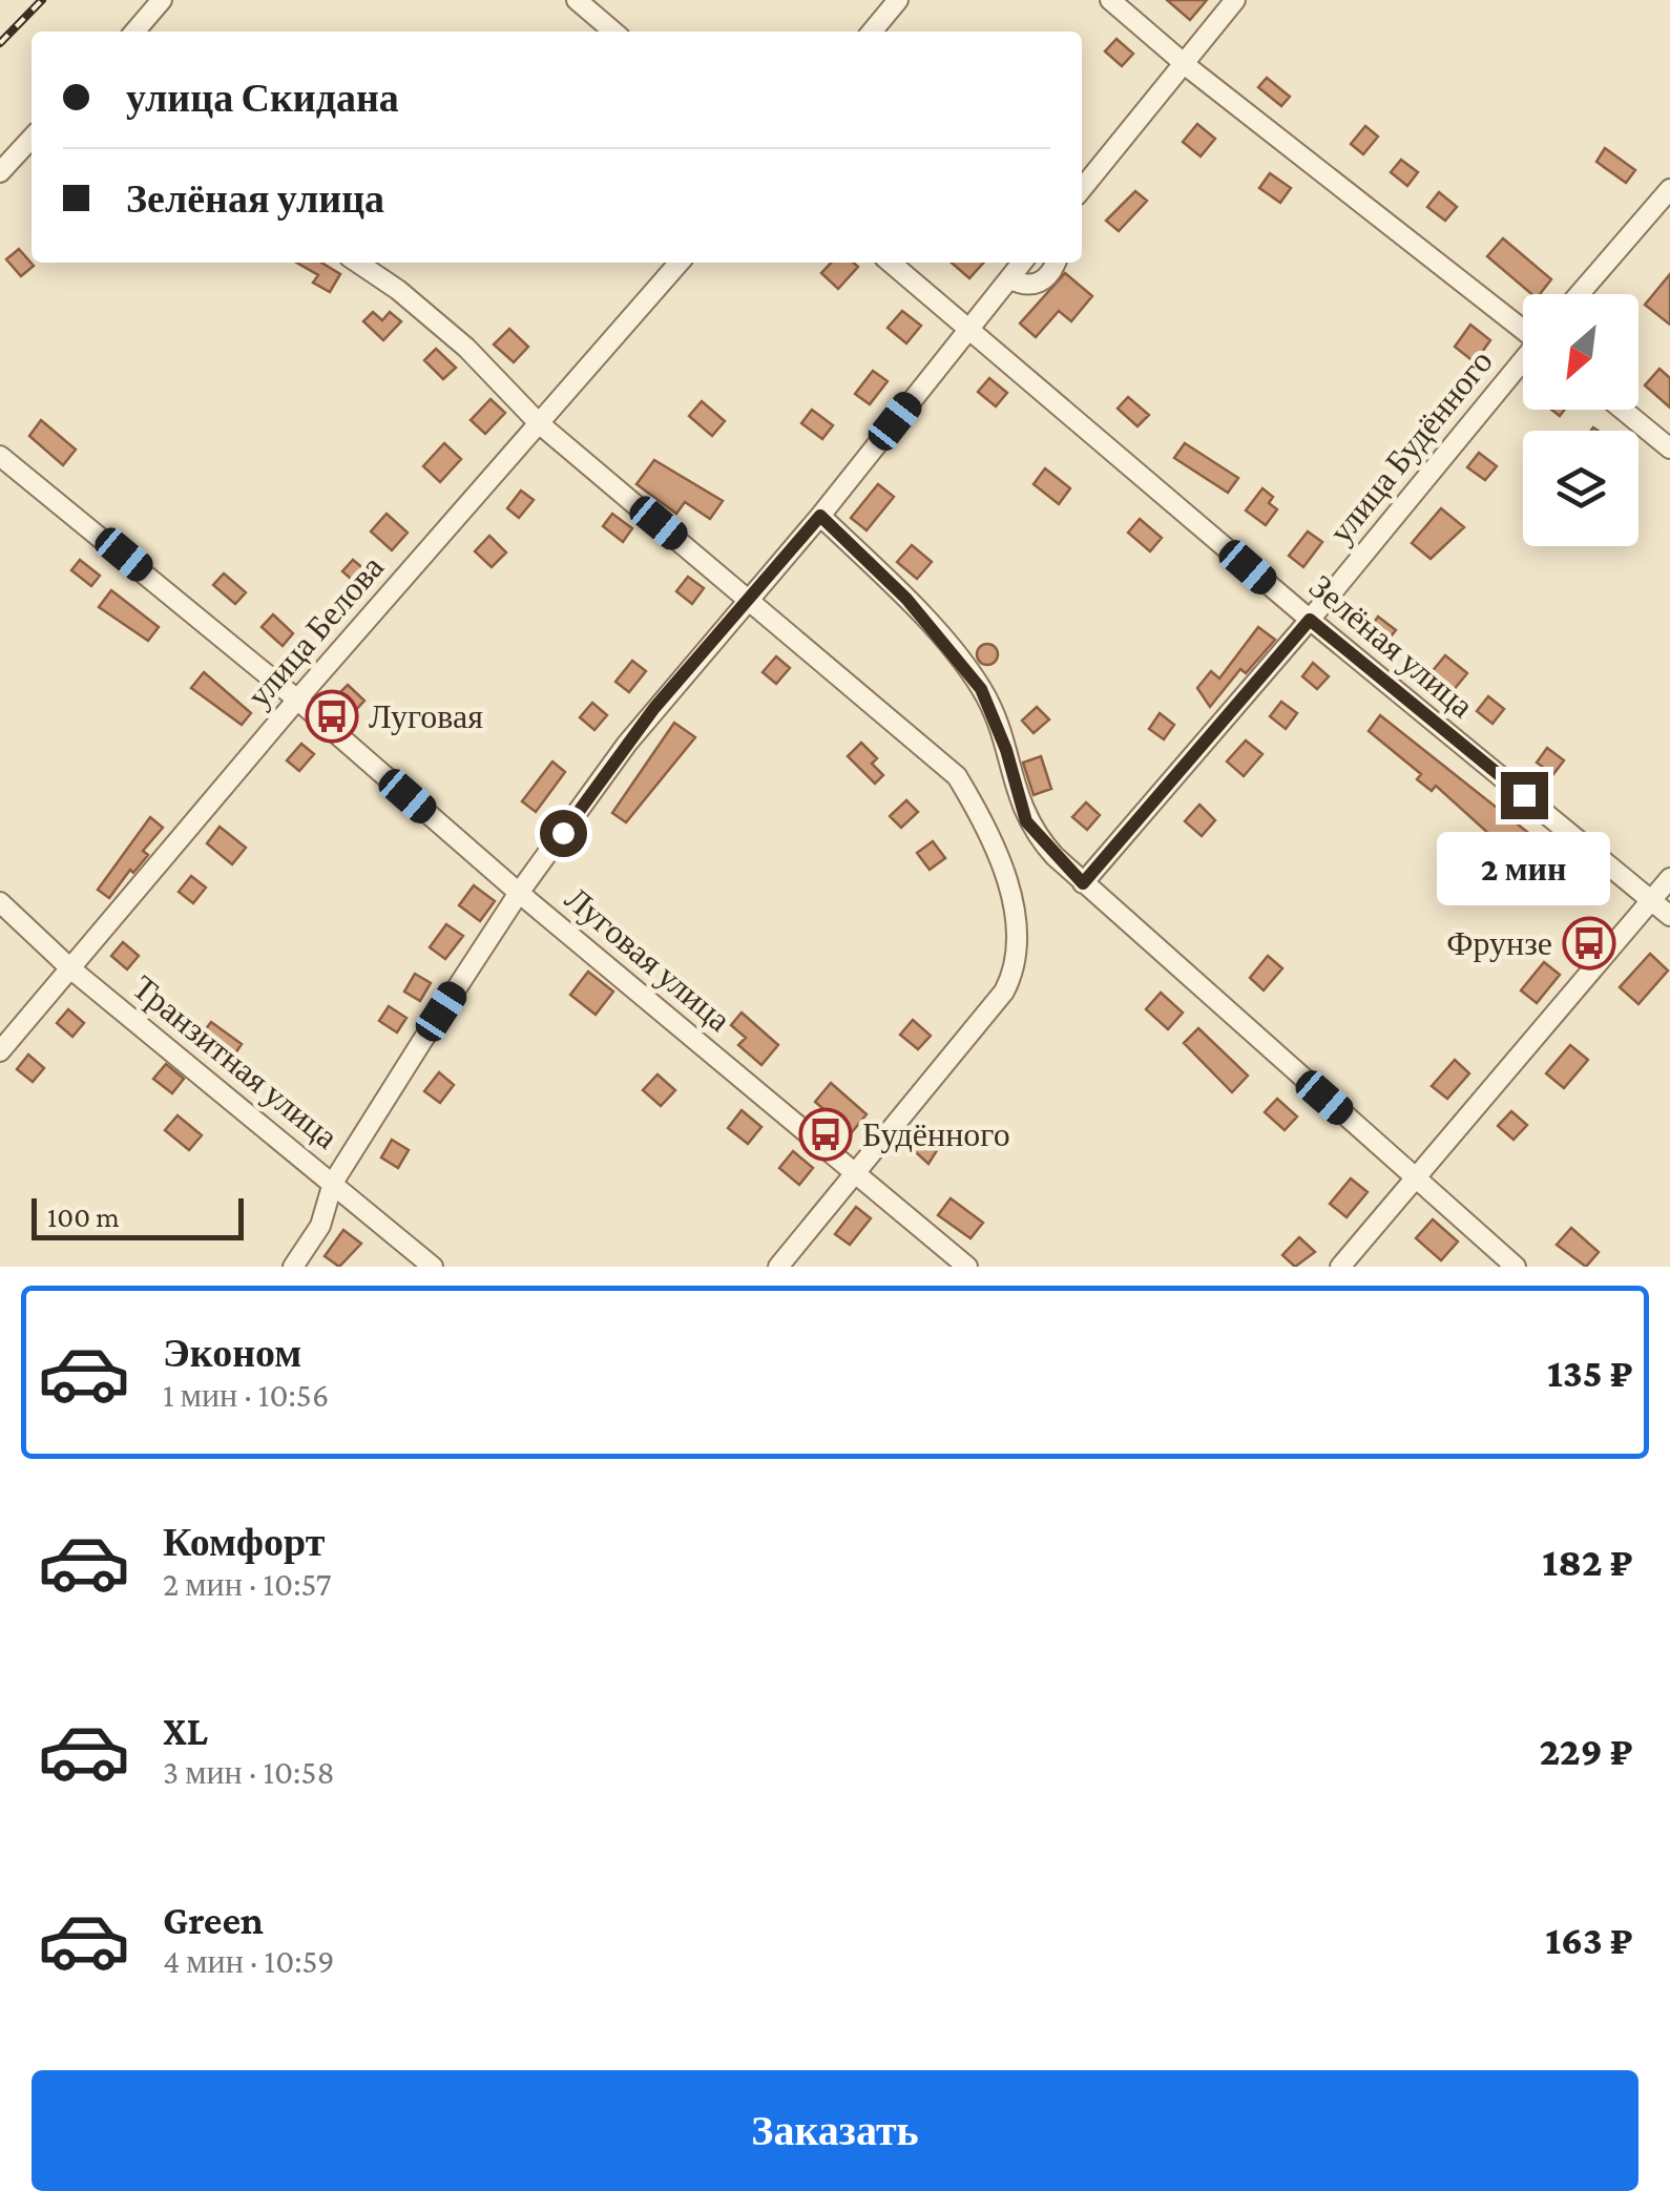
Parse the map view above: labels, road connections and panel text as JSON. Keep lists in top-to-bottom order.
{
  "streets": {
    "street": [
      "улица Будённого",
      "улица Белова",
      "Зелёная улица",
      "Луговая улица",
      "Транзитная улица"
    ]
  },
  "crossings": [
    ["улица Будённого", "Зелёная улица"],
    ["улица Белова", "Луговая улица"],
    ["улица Белова", "Транзитная улица"]
  ],
  "places": {
    "bus stop": ["Луговая", "Фрунзе", "Будённого"]
  },
  "scale_bar": "100 m",
  "north": "bottom left",
  "page": {
    "banner": ["улица Скидана", "Зелёная улица"],
    "bubble": "2 мин",
    "scale": "100 m",
    "list": [
      {
        "name": "Эконом",
        "note": "1 мин · 10:56",
        "value": "135 ₽"
      },
      {
        "name": "Комфорт",
        "note": "2 мин · 10:57",
        "value": "182 ₽"
      },
      {
        "name": "XL",
        "note": "3 мин · 10:58",
        "value": "229 ₽"
      },
      {
        "name": "Green",
        "note": "4 мин · 10:59",
        "value": "163 ₽"
      }
    ],
    "buttons": "Заказать"
  }
}
